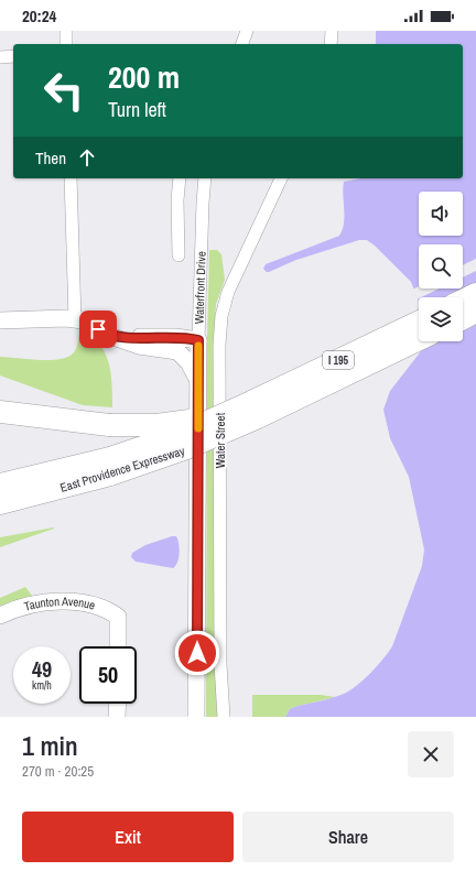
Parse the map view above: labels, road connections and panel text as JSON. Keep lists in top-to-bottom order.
{
  "streets": {
    "highway": ["I 195", "East Providence Expressway"],
    "main road": ["Waterfront Drive", "Taunton Avenue"],
    "street": ["Water Street"]
  },
  "page": {
    "status": "20:24",
    "turn": ["200 m", "Turn left"],
    "then": "Then",
    "speed": "49 km/h",
    "limit": "50",
    "heading": ["1 min", "270 m · 20:25"],
    "buttons": ["Exit", "Share"]
  }
}
